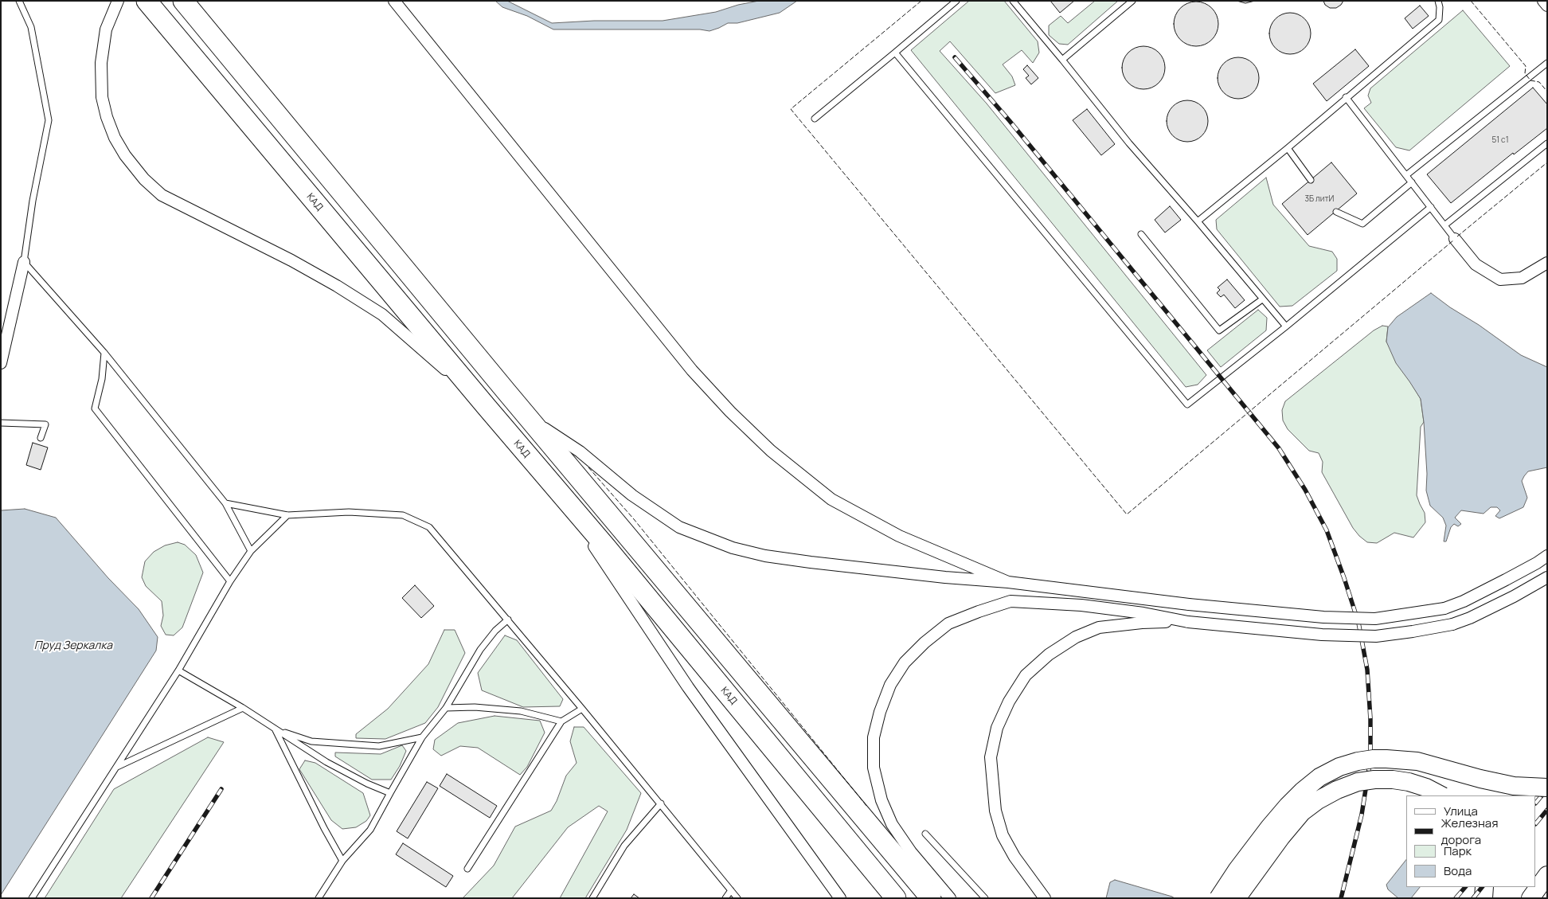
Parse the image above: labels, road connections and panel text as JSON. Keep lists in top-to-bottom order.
{
  "streets": {
    "highway": ["КАД"]
  },
  "water": ["Пруд Зеркалка"],
  "house_numbers": ["51 с1", "3Б литИ"],
  "legend": [
    "Улица",
    "Железная дорога",
    "Парк",
    "Вода"
  ]
}
